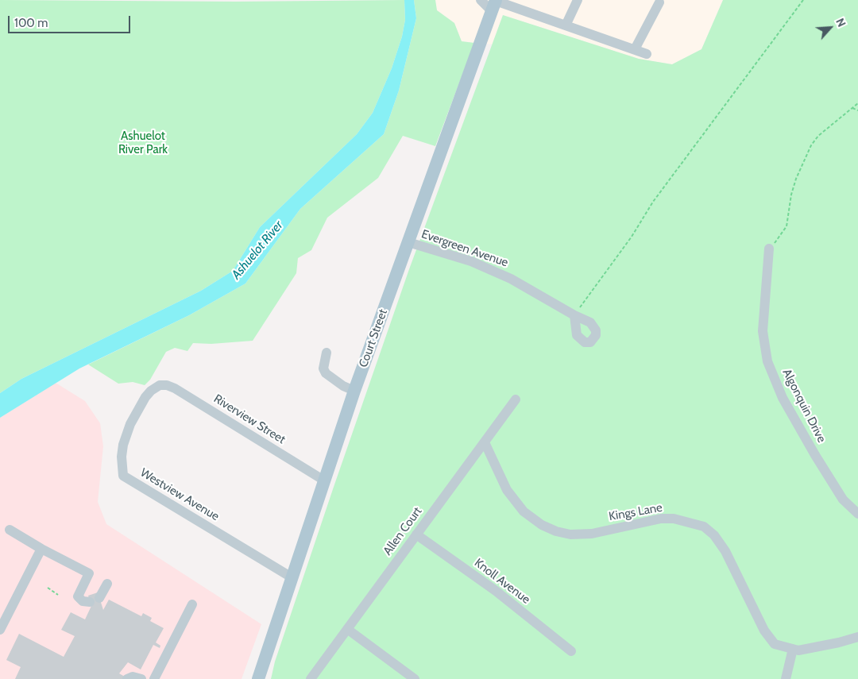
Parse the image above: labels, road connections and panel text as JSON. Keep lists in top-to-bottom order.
{
  "streets": {
    "main road": ["Court Street"],
    "street": [
      "Evergreen Avenue",
      "Algonquin Drive",
      "Riverview Street",
      "Westview Avenue",
      "Kings Lane",
      "Allen Court",
      "Knoll Avenue"
    ]
  },
  "crossings": [
    ["Evergreen Avenue", "Court Street"],
    ["Court Street", "Riverview Street"],
    ["Court Street", "Westview Avenue"],
    ["Riverview Street", "Westview Avenue"],
    ["Kings Lane", "Allen Court"],
    ["Allen Court", "Knoll Avenue"]
  ],
  "water": ["Ashuelot River"],
  "parks": ["Ashuelot River Park"],
  "scale_bar": "100 m",
  "north": "top right"
}
